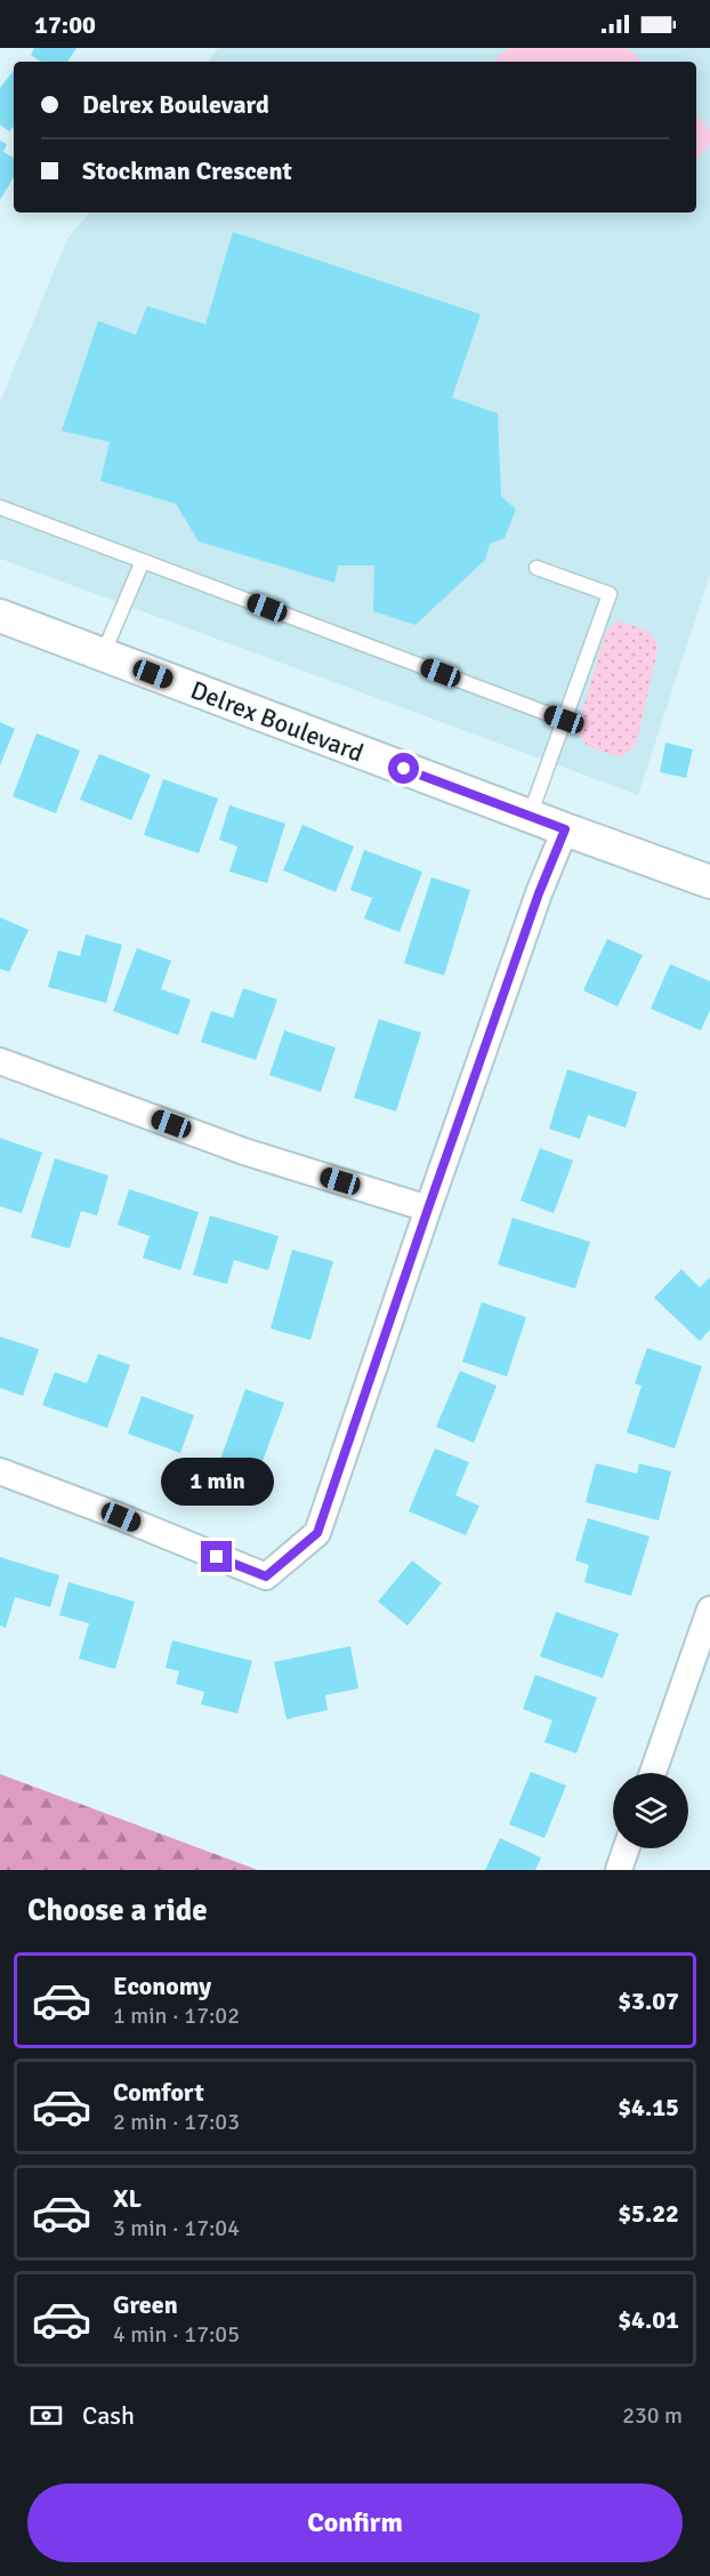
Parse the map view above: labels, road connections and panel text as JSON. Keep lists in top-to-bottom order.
{
  "streets": {
    "street": ["Delrex Boulevard"]
  },
  "page": {
    "status": "17:00",
    "banner": ["Delrex Boulevard", "Stockman Crescent"],
    "bubble": "1 min",
    "heading": "Choose a ride",
    "list": [
      {
        "name": "Economy",
        "note": "1 min · 17:02",
        "value": "$3.07"
      },
      {
        "name": "Comfort",
        "note": "2 min · 17:03",
        "value": "$4.15"
      },
      {
        "name": "XL",
        "note": "3 min · 17:04",
        "value": "$5.22"
      },
      {
        "name": "Green",
        "note": "4 min · 17:05",
        "value": "$4.01"
      }
    ],
    "pay": ["Cash", "230 m"],
    "buttons": "Confirm"
  }
}
